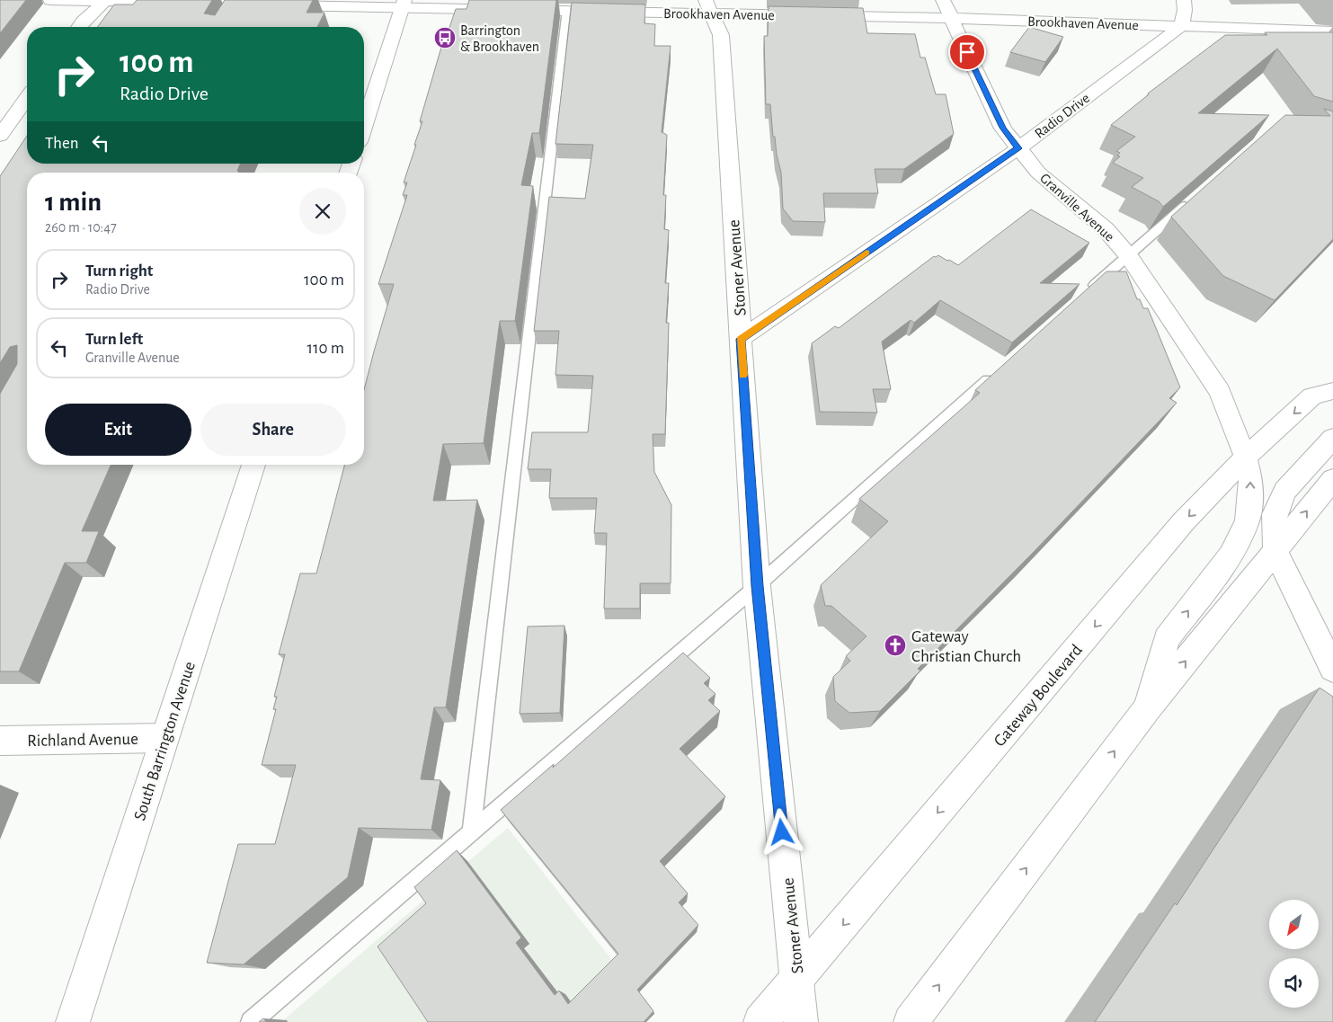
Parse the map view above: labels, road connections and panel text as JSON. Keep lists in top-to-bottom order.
{
  "streets": {
    "street": [
      "Brookhaven Avenue",
      "Radio Drive",
      "Granville Avenue",
      "Stoner Avenue",
      "Gateway Boulevard",
      "Richland Avenue",
      "South Barrington Avenue"
    ]
  },
  "crossings": [
    ["Brookhaven Avenue", "Radio Drive"],
    ["Brookhaven Avenue", "Granville Avenue"],
    ["Brookhaven Avenue", "Stoner Avenue"],
    ["Radio Drive", "Granville Avenue"],
    ["Radio Drive", "Stoner Avenue"],
    ["Granville Avenue", "Gateway Boulevard"],
    ["Stoner Avenue", "Gateway Boulevard"],
    ["Richland Avenue", "South Barrington Avenue"]
  ],
  "places": {
    "bus stop": ["Barrington & Brookhaven"],
    "church": ["Gateway Christian Church"]
  },
  "north": "bottom left",
  "page": {
    "turn": ["100 m", "Radio Drive"],
    "then": "Then",
    "heading": ["1 min", "260 m · 10:47"],
    "list": [
      {
        "name": "Turn right",
        "note": "Radio Drive",
        "value": "100 m"
      },
      {
        "name": "Turn left",
        "note": "Granville Avenue",
        "value": "110 m"
      }
    ],
    "buttons": ["Exit", "Share"]
  }
}
